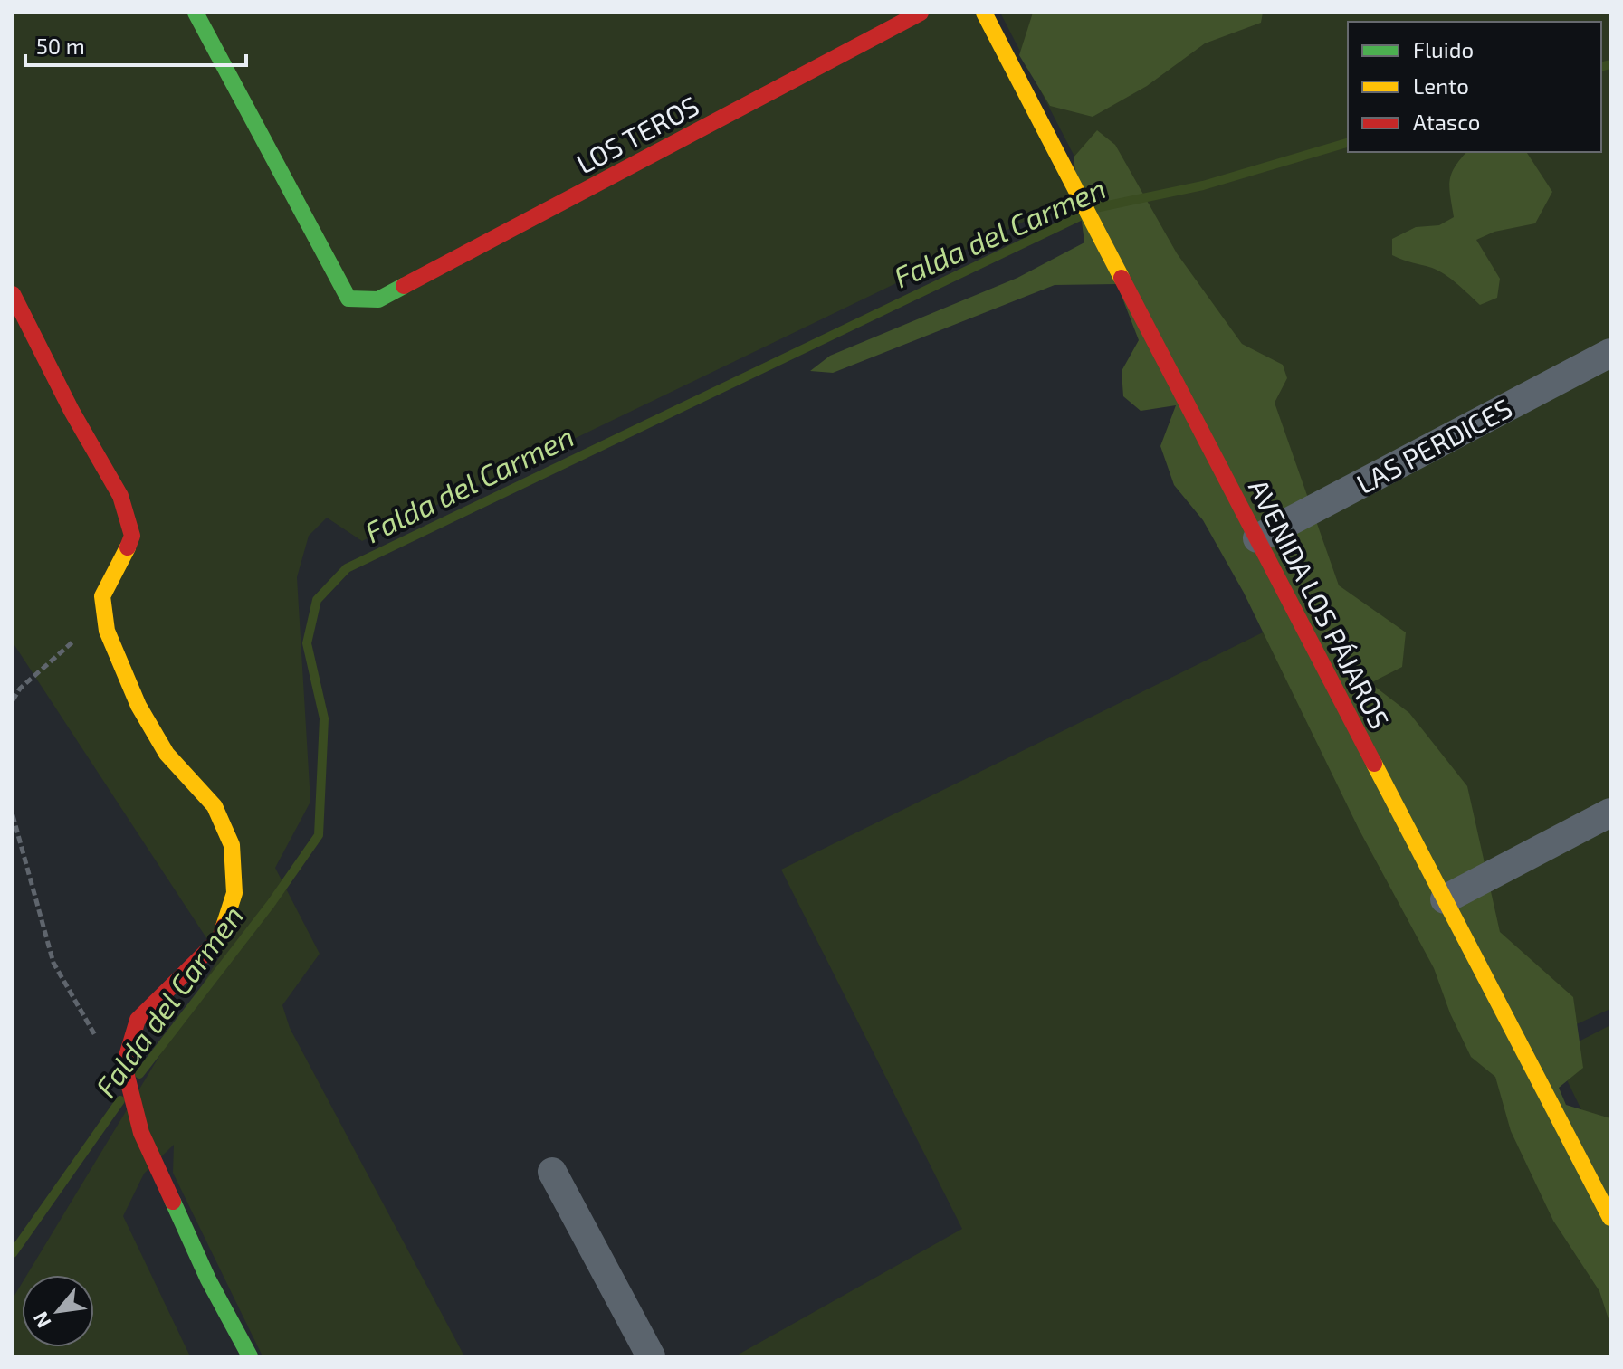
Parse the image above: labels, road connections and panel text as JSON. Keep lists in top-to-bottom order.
{
  "streets": {
    "street": ["LOS TEROS", "LAS PERDICES", "AVENIDA LOS PÁJAROS"]
  },
  "crossings": [
    ["LAS PERDICES", "AVENIDA LOS PÁJAROS"]
  ],
  "water": ["Falda del Carmen"],
  "legend": ["Fluido", "Lento", "Atasco"],
  "scale_bar": "50 m",
  "north": "bottom left"
}
